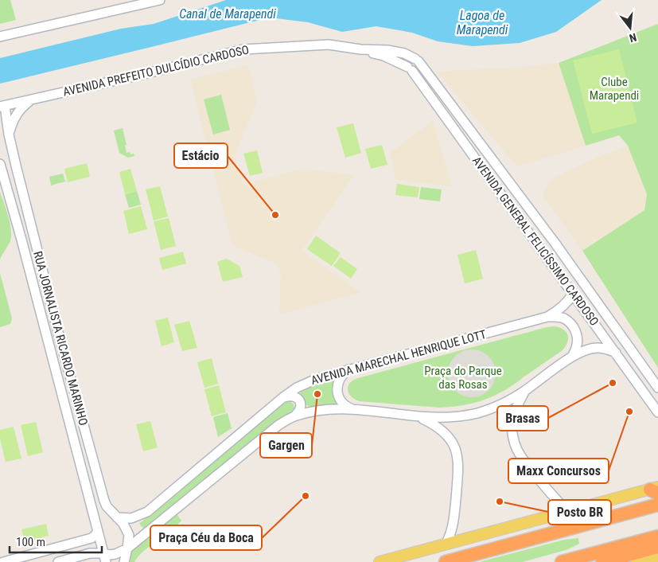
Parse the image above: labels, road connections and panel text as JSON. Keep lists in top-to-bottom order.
{
  "streets": {
    "street": [
      "AVENIDA PREFEITO DULCÍDIO CARDOSO",
      "AVENIDA GENERAL FELICÍSSIMO CARDOSO",
      "RUA JORNALISTA RICARDO MARINHO",
      "AVENIDA MARECHAL HENRIQUE LOTT"
    ]
  },
  "crossings": [
    ["AVENIDA PREFEITO DULCÍDIO CARDOSO", "AVENIDA GENERAL FELICÍSSIMO CARDOSO"],
    ["AVENIDA PREFEITO DULCÍDIO CARDOSO", "RUA JORNALISTA RICARDO MARINHO"],
    ["AVENIDA GENERAL FELICÍSSIMO CARDOSO", "AVENIDA MARECHAL HENRIQUE LOTT"],
    ["RUA JORNALISTA RICARDO MARINHO", "AVENIDA MARECHAL HENRIQUE LOTT"]
  ],
  "water": ["Canal de Marapendi", "Lagoa de Marapendi"],
  "parks": ["Clube Marapendi", "Praça do Parque das Rosas"],
  "places": [
    "Estácio",
    "Brasas",
    "Gargen",
    "Maxx Concursos",
    "Praça Céu da Boca",
    "Posto BR"
  ],
  "scale_bar": "100 m",
  "north": "bottom"
}
